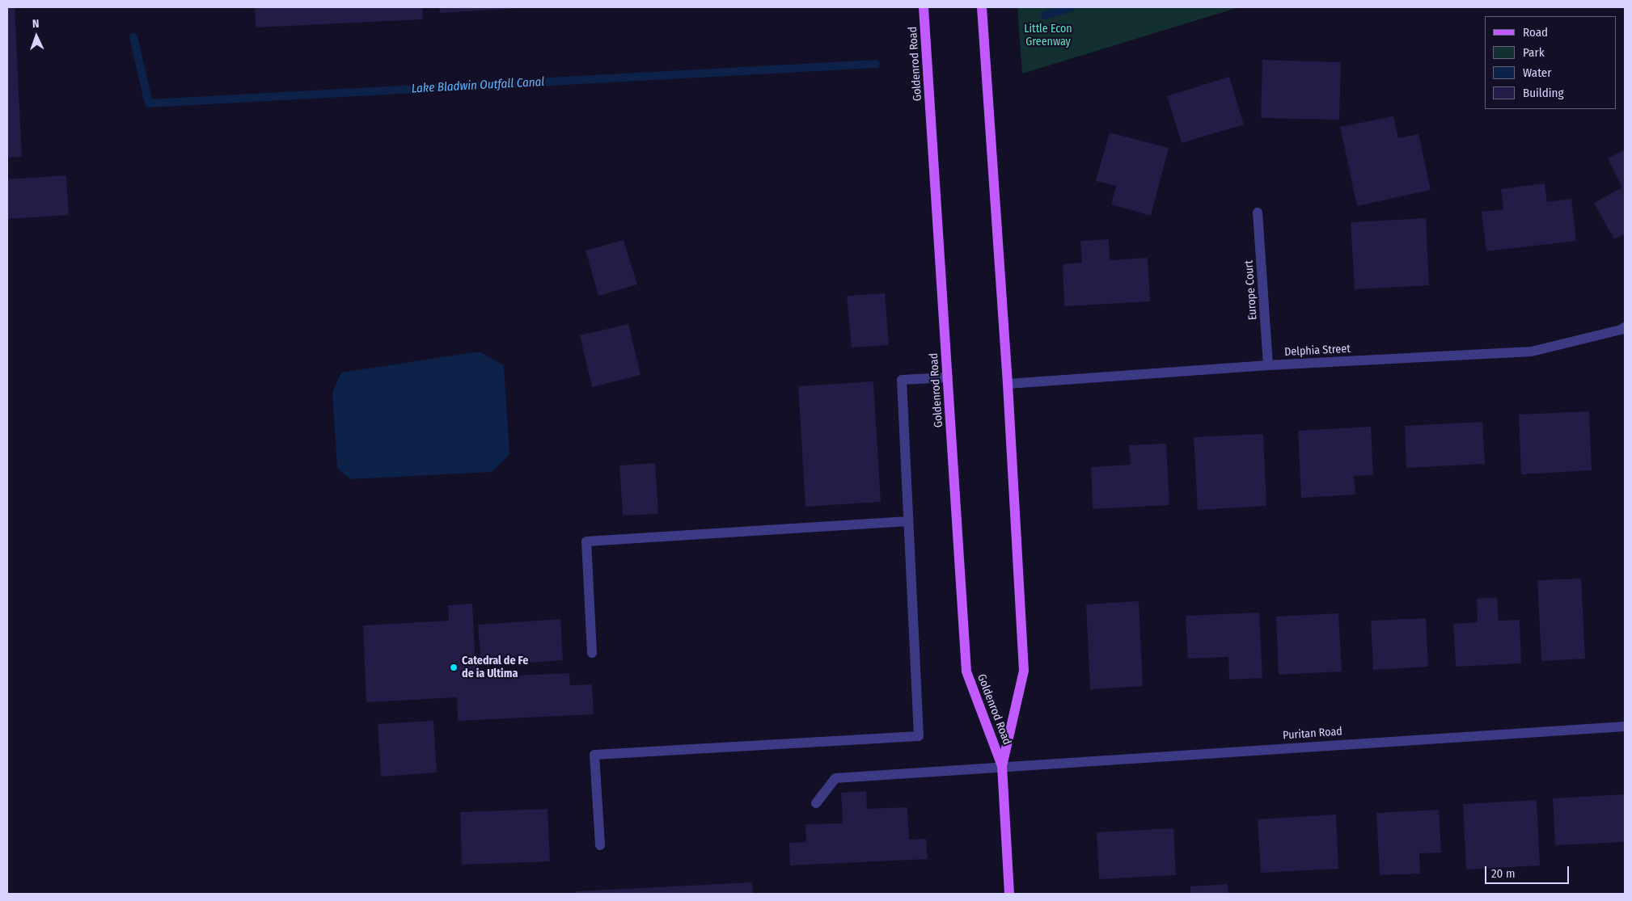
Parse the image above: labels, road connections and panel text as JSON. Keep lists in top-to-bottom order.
{
  "streets": {
    "main road": ["Goldenrod Road"],
    "street": ["Europe Court", "Delphia Street", "Puritan Road"]
  },
  "crossings": [
    ["Goldenrod Road", "Delphia Street"],
    ["Goldenrod Road", "Puritan Road"],
    ["Europe Court", "Delphia Street"]
  ],
  "water": ["Lake Bladwin Outfall Canal"],
  "parks": ["Little Econ Greenway"],
  "places": ["Catedral de Fe de ia Ultima"],
  "legend": [
    "Road",
    "Park",
    "Water",
    "Building"
  ],
  "scale_bar": "20 m",
  "north": "top"
}
